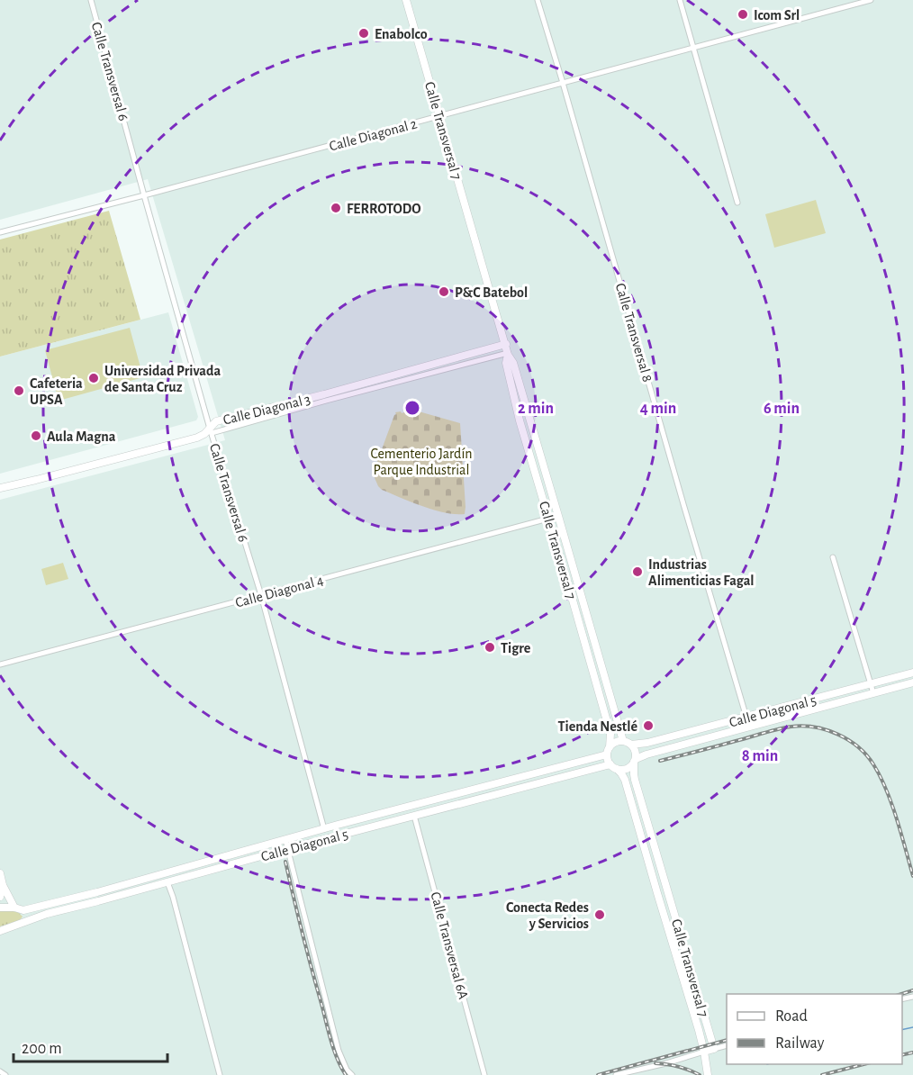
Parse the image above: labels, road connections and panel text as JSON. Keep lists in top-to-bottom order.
{
  "streets": {
    "street": [
      "Calle Transversal 6",
      "Calle Transversal 7",
      "Calle Diagonal 2",
      "Calle Transversal 8",
      "Calle Diagonal 3",
      "Calle Diagonal 4",
      "Calle Diagonal 5",
      "Calle Transversal 6A"
    ]
  },
  "crossings": [
    ["Calle Transversal 6", "Calle Diagonal 2"],
    ["Calle Transversal 6", "Calle Diagonal 3"],
    ["Calle Transversal 6", "Calle Diagonal 4"],
    ["Calle Transversal 6", "Calle Diagonal 5"],
    ["Calle Transversal 7", "Calle Diagonal 2"],
    ["Calle Transversal 7", "Calle Diagonal 3"],
    ["Calle Transversal 7", "Calle Diagonal 4"],
    ["Calle Transversal 7", "Calle Diagonal 5"],
    ["Calle Diagonal 2", "Calle Transversal 8"],
    ["Calle Transversal 8", "Calle Diagonal 5"],
    ["Calle Diagonal 5", "Calle Transversal 6A"]
  ],
  "parks": ["Cementerio Jardín Parque Industrial"],
  "places": [
    "Icom Srl",
    "Enabolco",
    "FERROTODO",
    "P&C Batebol",
    "Universidad Privada de Santa Cruz",
    "Cafeteria UPSA",
    "Aula Magna",
    "Industrias Alimenticias Fagal",
    "Tigre",
    "Tienda Nestlé",
    "Conecta Redes y Servicios"
  ],
  "legend": ["Road", "Railway"],
  "scale_bar": "200 m",
  "rings": [
    "2 min",
    "4 min",
    "6 min",
    "8 min"
  ]
}
